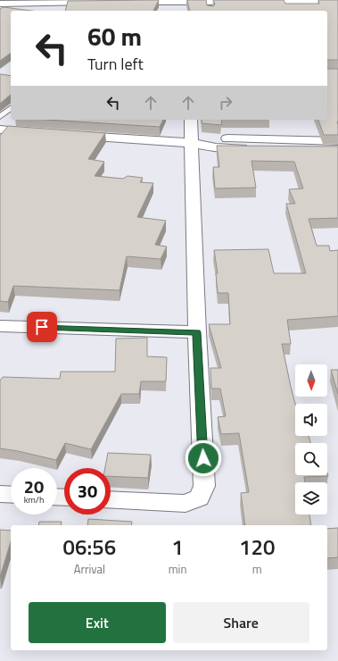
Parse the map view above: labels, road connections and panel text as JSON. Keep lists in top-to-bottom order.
{
  "north": "bottom",
  "page": {
    "turn": ["60 m", "Turn left"],
    "speed": "20 km/h",
    "limit": "30",
    "eta": [
      "06:56",
      "Arrival",
      "1",
      "min",
      "120",
      "m"
    ],
    "buttons": ["Exit", "Share"]
  }
}
